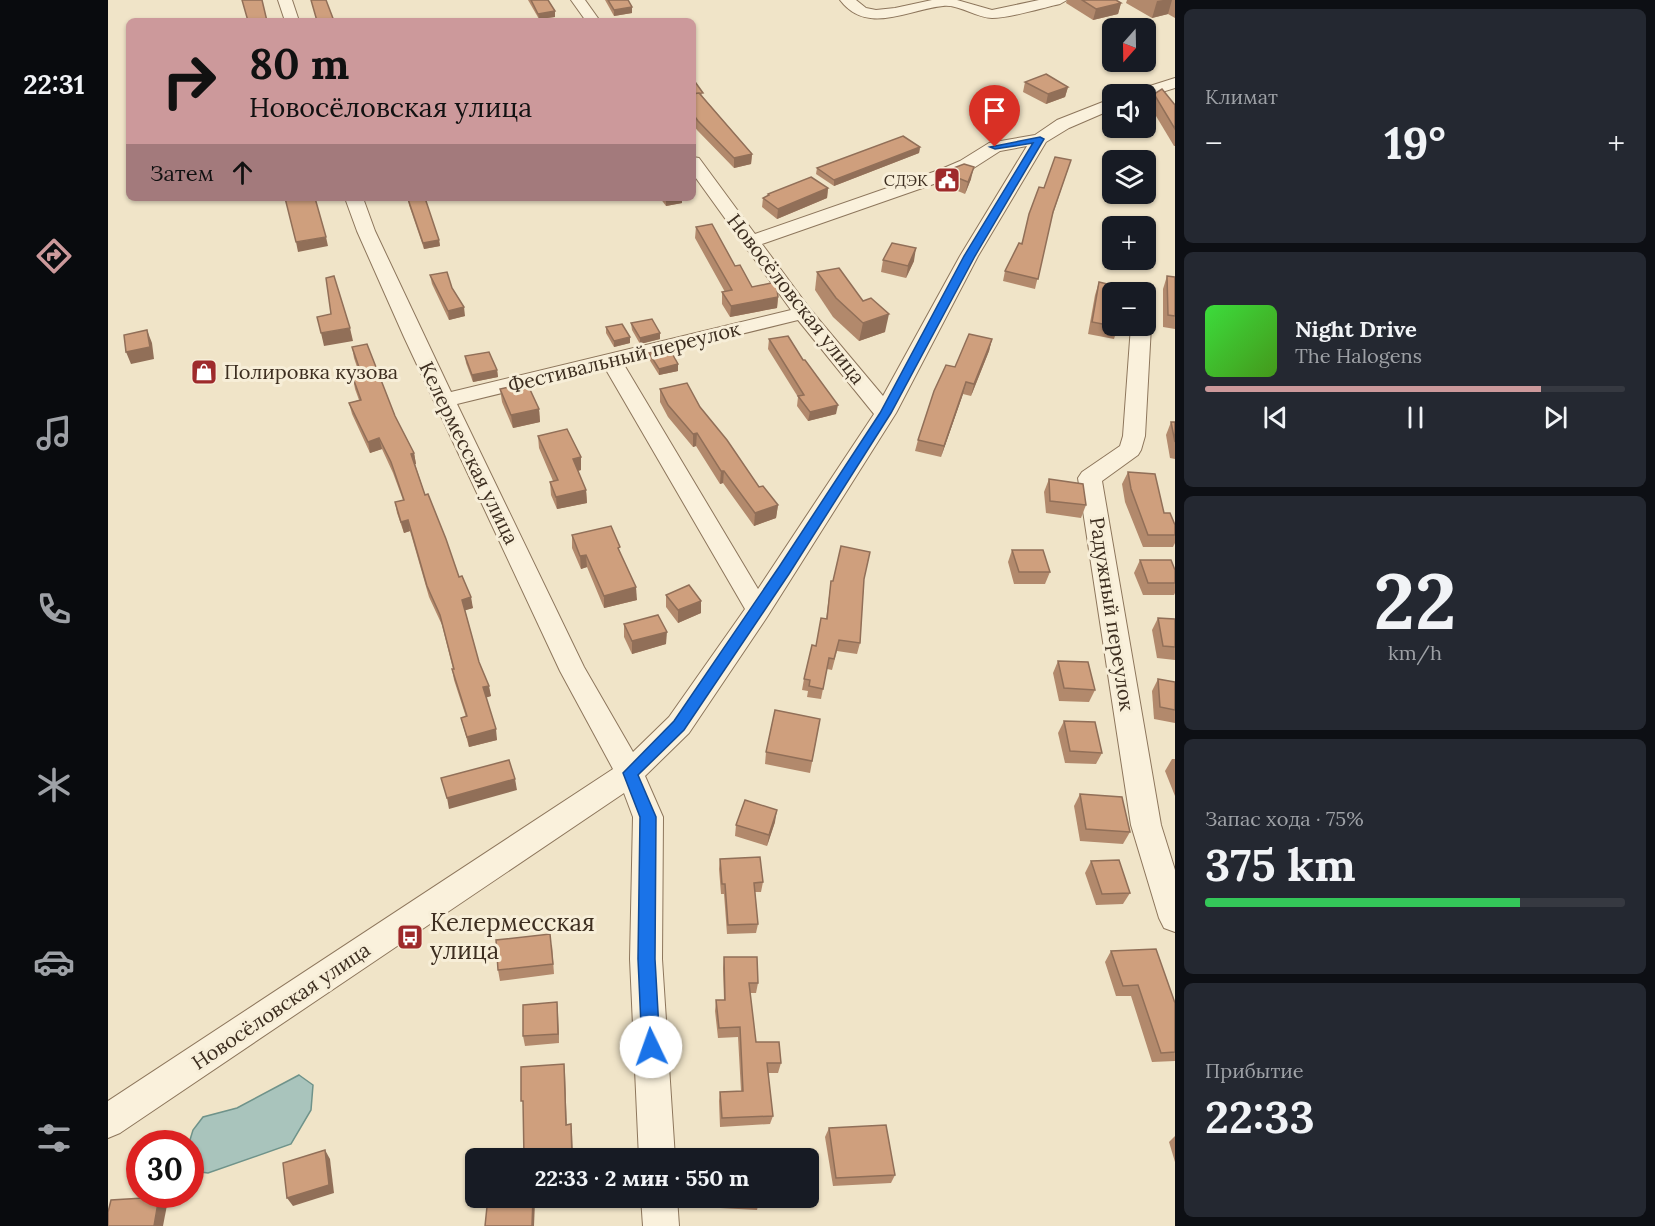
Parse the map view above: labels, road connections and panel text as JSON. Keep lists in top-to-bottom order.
{
  "streets": {
    "street": [
      "Новосёловская улица",
      "Фестивальный переулок",
      "Келермесская улица",
      "Радужный переулок"
    ]
  },
  "crossings": [
    ["Новосёловская улица", "Фестивальный переулок"],
    ["Новосёловская улица", "Келермесская улица"],
    ["Фестивальный переулок", "Келермесская улица"]
  ],
  "places": {
    "public building": ["СДЭК"],
    "shop": ["Полировка кузова"],
    "bus stop": ["Келермесская улица"]
  },
  "north": "bottom",
  "page": {
    "tabs": "22:31",
    "tile": [
      "Климат",
      ["22", "km/h"],
      ["Запас хода · 75%", "375 km"],
      ["Прибытие", "22:33"]
    ],
    "map_buttons": ["+", "−"],
    "turn": ["80 m", "Новосёловская улица"],
    "heat": ["−", "19°", "+"],
    "then": "Затем",
    "song": ["Night Drive", "The Halogens"],
    "limit": "30",
    "trip": "22:33 · 2 мин · 550 m"
  }
}
